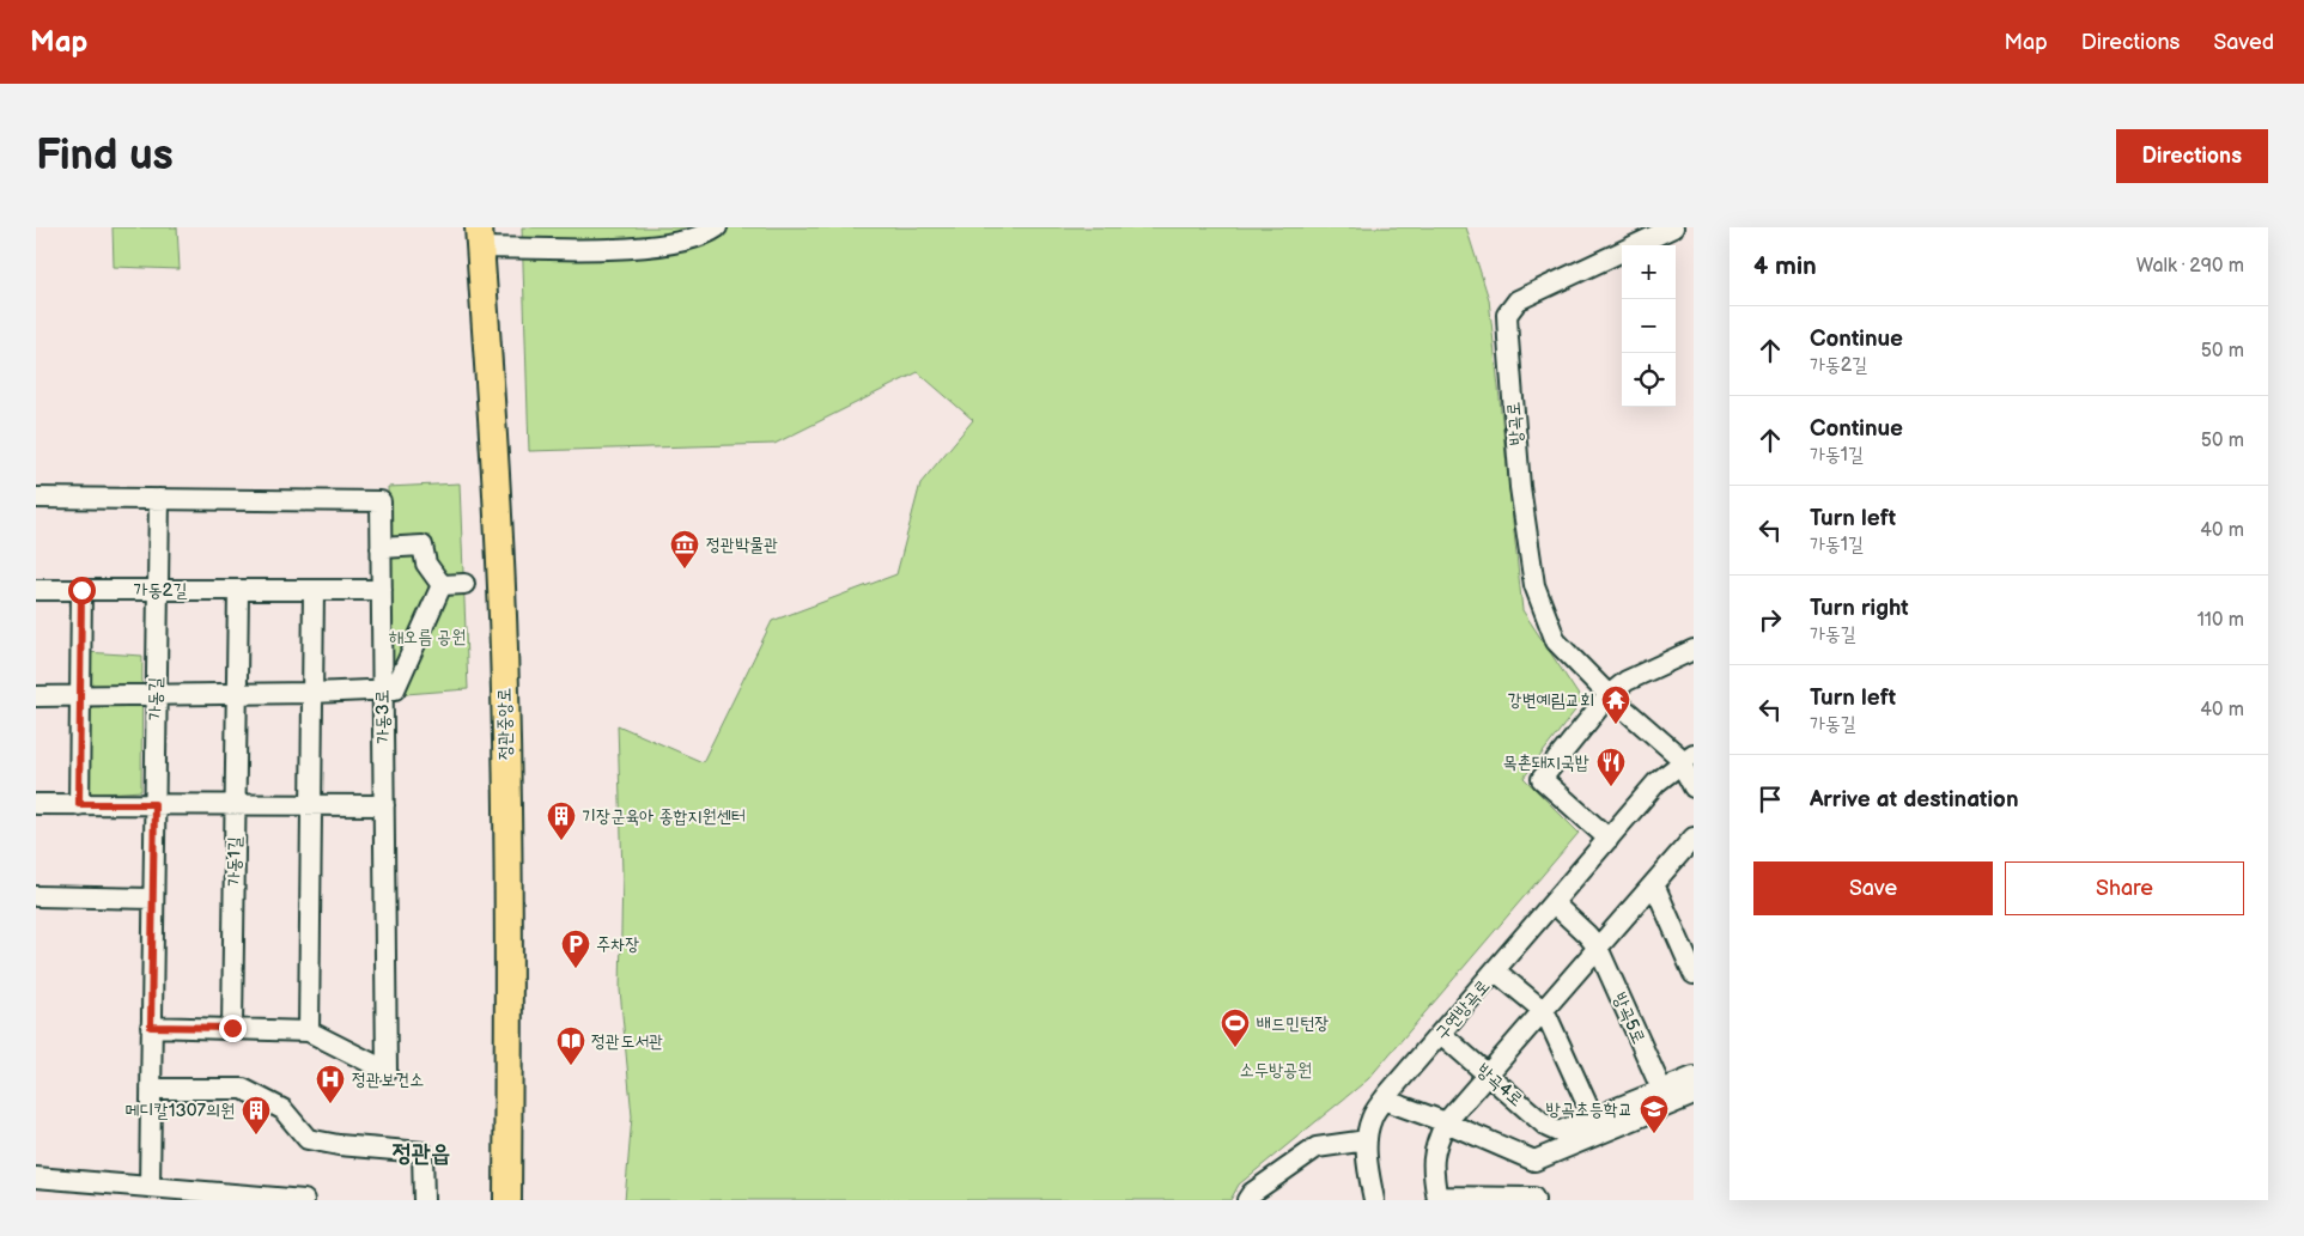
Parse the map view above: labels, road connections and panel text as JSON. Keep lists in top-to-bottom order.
{
  "streets": {
    "highway": ["정관중앙로"],
    "street": [
      "방곡로",
      "가동2길",
      "가동길",
      "가동3로",
      "가동1길",
      "구연방곡로",
      "방곡5로",
      "방곡4로"
    ]
  },
  "crossings": [
    ["방곡로", "구연방곡로"],
    ["가동2길", "가동길"],
    ["가동2길", "가동3로"],
    ["가동길", "가동3로"],
    ["구연방곡로", "방곡5로"],
    ["구연방곡로", "방곡4로"],
    ["방곡5로", "방곡4로"]
  ],
  "districts": ["정관읍"],
  "parks": ["해오름 공원", "소두방공원"],
  "places": {
    "museum": ["정관박물관"],
    "temple": ["강변예림교회"],
    "restaurant": ["목촌돼지국밥"],
    "building": ["기장군육아 종합지원센터", "메디칼1307의원"],
    "parking": ["주차장"],
    "sports": ["배드민턴장"],
    "library": ["정관도서관"],
    "hospital": ["정관보건소"],
    "school or university": ["방곡초등학교"]
  },
  "page": {
    "header": "Map",
    "nav": ["Map", "Directions", "Saved"],
    "buttons": [
      "Directions",
      ["Save", "Share"]
    ],
    "title": "Find us",
    "heading": ["4 min", "Walk · 290 m"],
    "map_buttons": ["+", "−"],
    "list": [
      ["Continue", "가동2길", "50 m"],
      ["Continue", "가동1길", "50 m"],
      ["Turn left", "가동1길", "40 m"],
      ["Turn right", "가동길", "110 m"],
      ["Turn left", "가동길", "40 m"],
      "Arrive at destination"
    ]
  }
}
